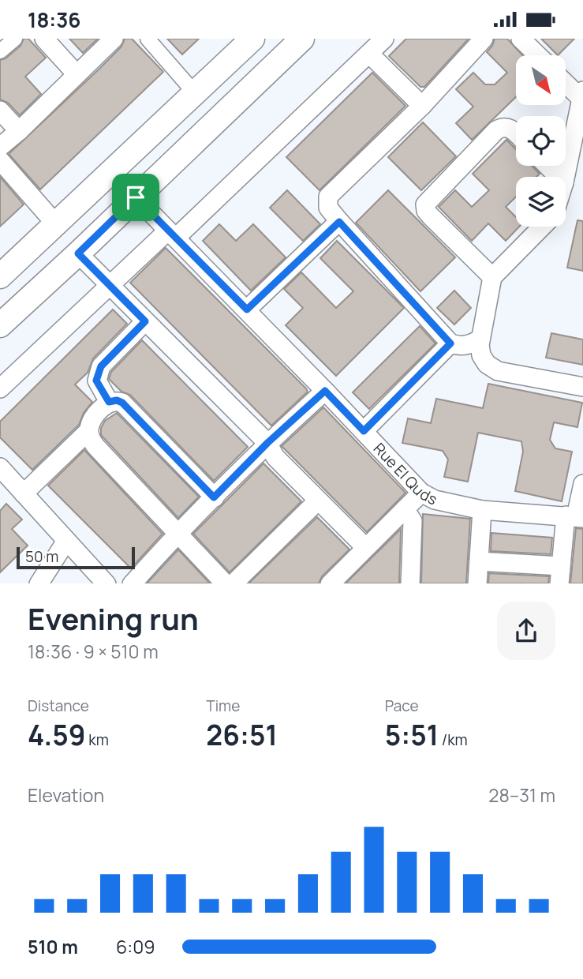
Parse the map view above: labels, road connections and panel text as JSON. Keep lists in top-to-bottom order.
{
  "streets": {
    "street": ["Rue El Quds"]
  },
  "scale_bar": "50 m",
  "north": "bottom right",
  "page": {
    "status": "18:36",
    "scale": "50 m",
    "heading": ["Evening run", "18:36 · 9 × 510 m"],
    "stats": [
      ["Distance", "4.59 km"],
      ["Time", "26:51"],
      ["Pace", "5:51 /km"]
    ],
    "chart": ["Elevation", "28–31 m"],
    "list": [
      {
        "name": "510 m",
        "note": "6:09"
      }
    ]
  }
}
